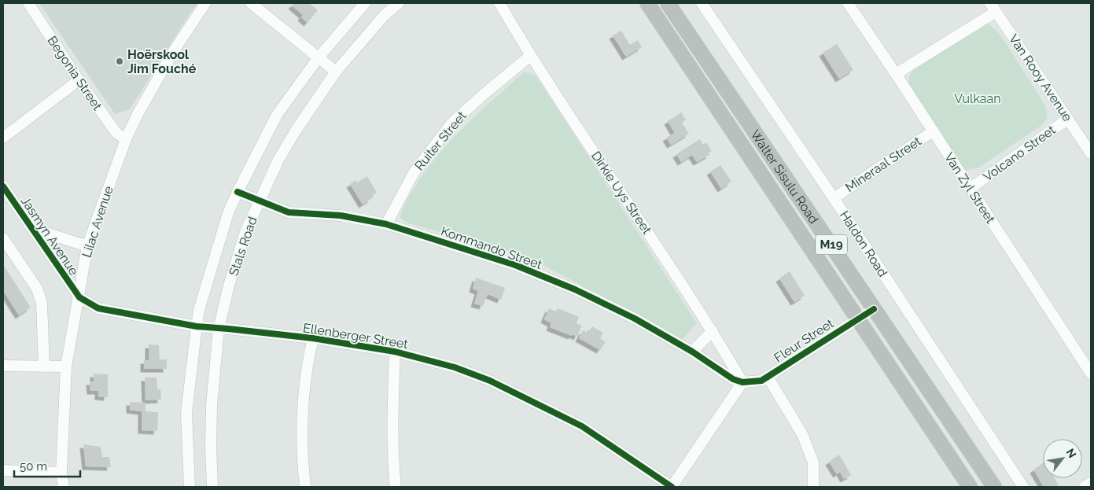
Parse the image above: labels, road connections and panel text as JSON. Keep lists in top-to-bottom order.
{
  "streets": {
    "highway": ["Walter Sisulu Road", "M19"],
    "street": [
      "Begonia Street",
      "Van Rooy Avenue",
      "Ruiter Street",
      "Volcano Street",
      "Mineraal Street",
      "Van Zyl Street",
      "Dirkie Uys Street",
      "Lilac Avenue",
      "Jasmyn Avenue",
      "Haldon Road",
      "Stals Road",
      "Kommando Street",
      "Ellenberger Street",
      "Fleur Street"
    ]
  },
  "crossings": [
    ["Begonia Street", "Lilac Avenue"],
    ["Van Rooy Avenue", "Volcano Street"],
    ["Ruiter Street", "Dirkie Uys Street"],
    ["Ruiter Street", "Kommando Street"],
    ["Volcano Street", "Van Zyl Street"],
    ["Mineraal Street", "Van Zyl Street"],
    ["Mineraal Street", "Haldon Road"],
    ["Walter Sisulu Road", "Fleur Street"],
    ["Dirkie Uys Street", "Kommando Street"],
    ["Dirkie Uys Street", "Fleur Street"],
    ["Lilac Avenue", "Jasmyn Avenue"],
    ["Lilac Avenue", "Ellenberger Street"],
    ["Jasmyn Avenue", "Ellenberger Street"],
    ["Stals Road", "Kommando Street"],
    ["Stals Road", "Ellenberger Street"],
    ["Kommando Street", "Fleur Street"]
  ],
  "parks": ["Vulkaan"],
  "places": ["Hoërskool Jim Fouché"],
  "scale_bar": "50 m",
  "north": "top right"
}
